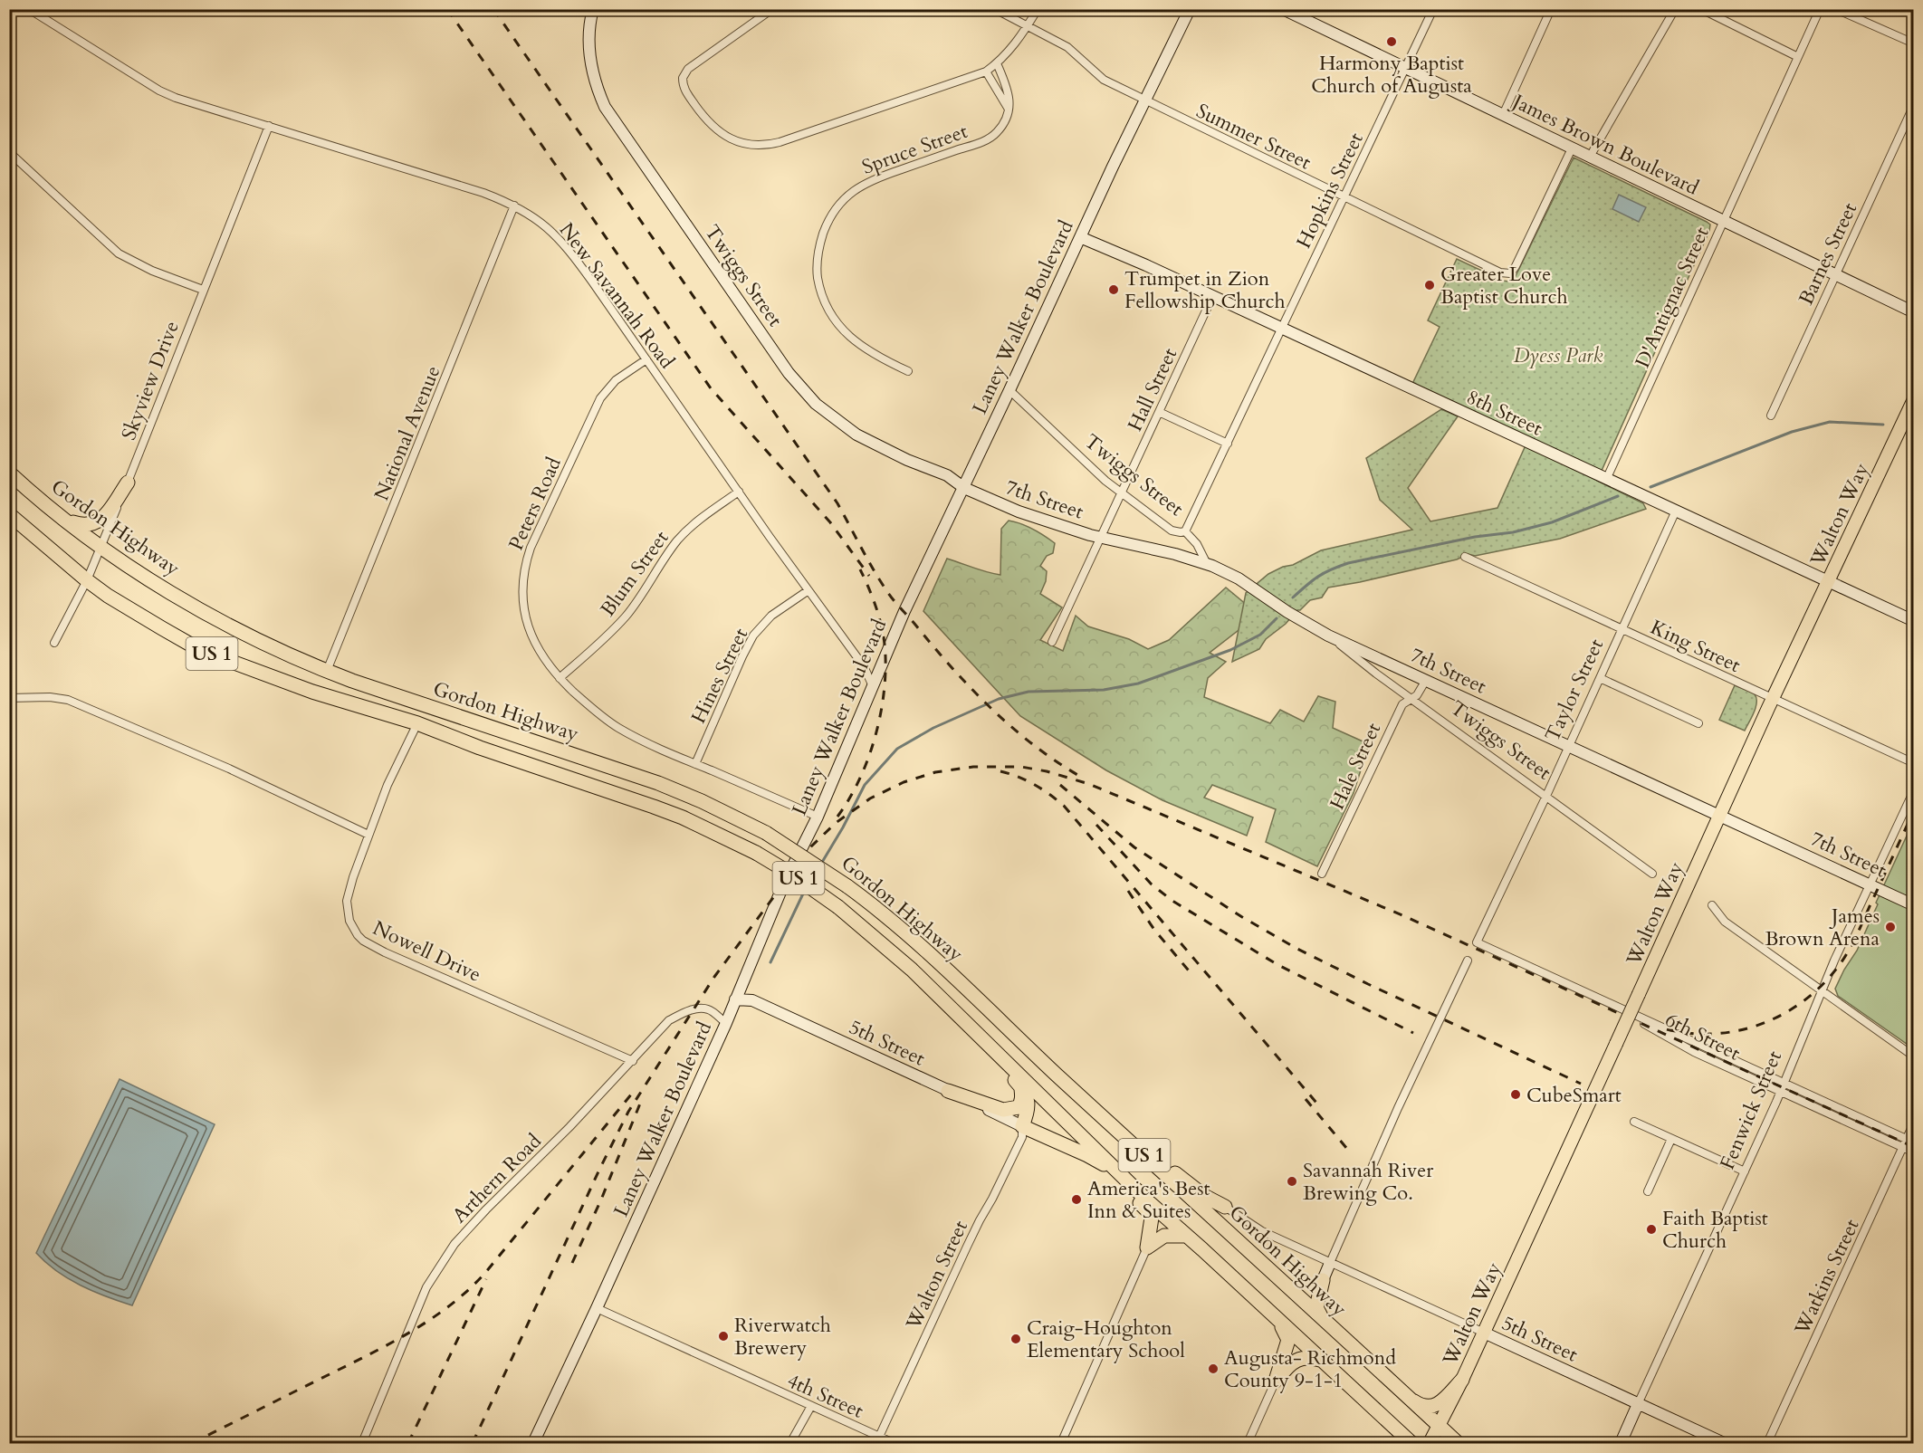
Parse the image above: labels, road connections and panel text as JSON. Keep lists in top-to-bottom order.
{
  "streets": {
    "highway": ["Gordon Highway", "US 1"],
    "main road": [
      "James Brown Boulevard",
      "Twiggs Street",
      "Laney Walker Boulevard",
      "8th Street",
      "7th Street",
      "Walton Way",
      "5th Street",
      "Fenwick Street"
    ],
    "street": [
      "Summer Street",
      "Spruce Street",
      "Hopkins Street",
      "Barnes Street",
      "New Savannah Road",
      "D'Antignac Street",
      "Skyview Drive",
      "Hall Street",
      "National Avenue",
      "Peters Road",
      "Blum Street",
      "King Street",
      "Hines Street",
      "Taylor Street",
      "Hale Street",
      "Nowell Drive",
      "6th Street",
      "Arthern Road",
      "Walton Street",
      "Watkins Street",
      "4th Street"
    ]
  },
  "crossings": [
    ["Summer Street", "James Brown Boulevard"],
    ["Summer Street", "Hopkins Street"],
    ["Summer Street", "Laney Walker Boulevard"],
    ["James Brown Boulevard", "Hopkins Street"],
    ["James Brown Boulevard", "Barnes Street"],
    ["James Brown Boulevard", "D'Antignac Street"],
    ["Hopkins Street", "Twiggs Street"],
    ["Hopkins Street", "8th Street"],
    ["Twiggs Street", "Laney Walker Boulevard"],
    ["Twiggs Street", "Hall Street"],
    ["Twiggs Street", "7th Street"],
    ["Twiggs Street", "Taylor Street"],
    ["Twiggs Street", "Hale Street"],
    ["New Savannah Road", "Laney Walker Boulevard"],
    ["New Savannah Road", "Skyview Drive"],
    ["New Savannah Road", "National Avenue"],
    ["New Savannah Road", "Peters Road"],
    ["New Savannah Road", "Blum Street"],
    ["New Savannah Road", "Hines Street"],
    ["D'Antignac Street", "8th Street"],
    ["Laney Walker Boulevard", "8th Street"],
    ["Laney Walker Boulevard", "7th Street"],
    ["Laney Walker Boulevard", "Peters Road"],
    ["Laney Walker Boulevard", "5th Street"],
    ["Laney Walker Boulevard", "Arthern Road"],
    ["Laney Walker Boulevard", "4th Street"],
    ["Skyview Drive", "Gordon Highway"],
    ["Hall Street", "8th Street"],
    ["Hall Street", "7th Street"],
    ["8th Street", "Walton Way"],
    ["8th Street", "Taylor Street"],
    ["National Avenue", "Gordon Highway"],
    ["7th Street", "Walton Way"],
    ["7th Street", "Taylor Street"],
    ["7th Street", "Hale Street"],
    ["7th Street", "Fenwick Street"],
    ["Peters Road", "Blum Street"],
    ["Peters Road", "Hines Street"],
    ["Walton Way", "Gordon Highway"],
    ["Walton Way", "King Street"],
    ["Walton Way", "5th Street"],
    ["Gordon Highway", "Nowell Drive"],
    ["King Street", "Taylor Street"],
    ["Taylor Street", "6th Street"],
    ["Nowell Drive", "Arthern Road"],
    ["6th Street", "Fenwick Street"],
    ["6th Street", "Watkins Street"],
    ["5th Street", "Fenwick Street"],
    ["5th Street", "Walton Street"],
    ["Walton Street", "4th Street"]
  ],
  "parks": ["Dyess Park"],
  "places": [
    "Harmony Baptist Church of Augusta",
    "Greater Love Baptist Church",
    "Trumpet in Zion Fellowship Church",
    "James Brown Arena",
    "CubeSmart",
    "Savannah River Brewing Co.",
    "America's Best Inn & Suites",
    "Faith Baptist Church",
    "Riverwatch Brewery",
    "Craig-Houghton Elementary School",
    "Augusta- Richmond County 9-1-1"
  ]
}
